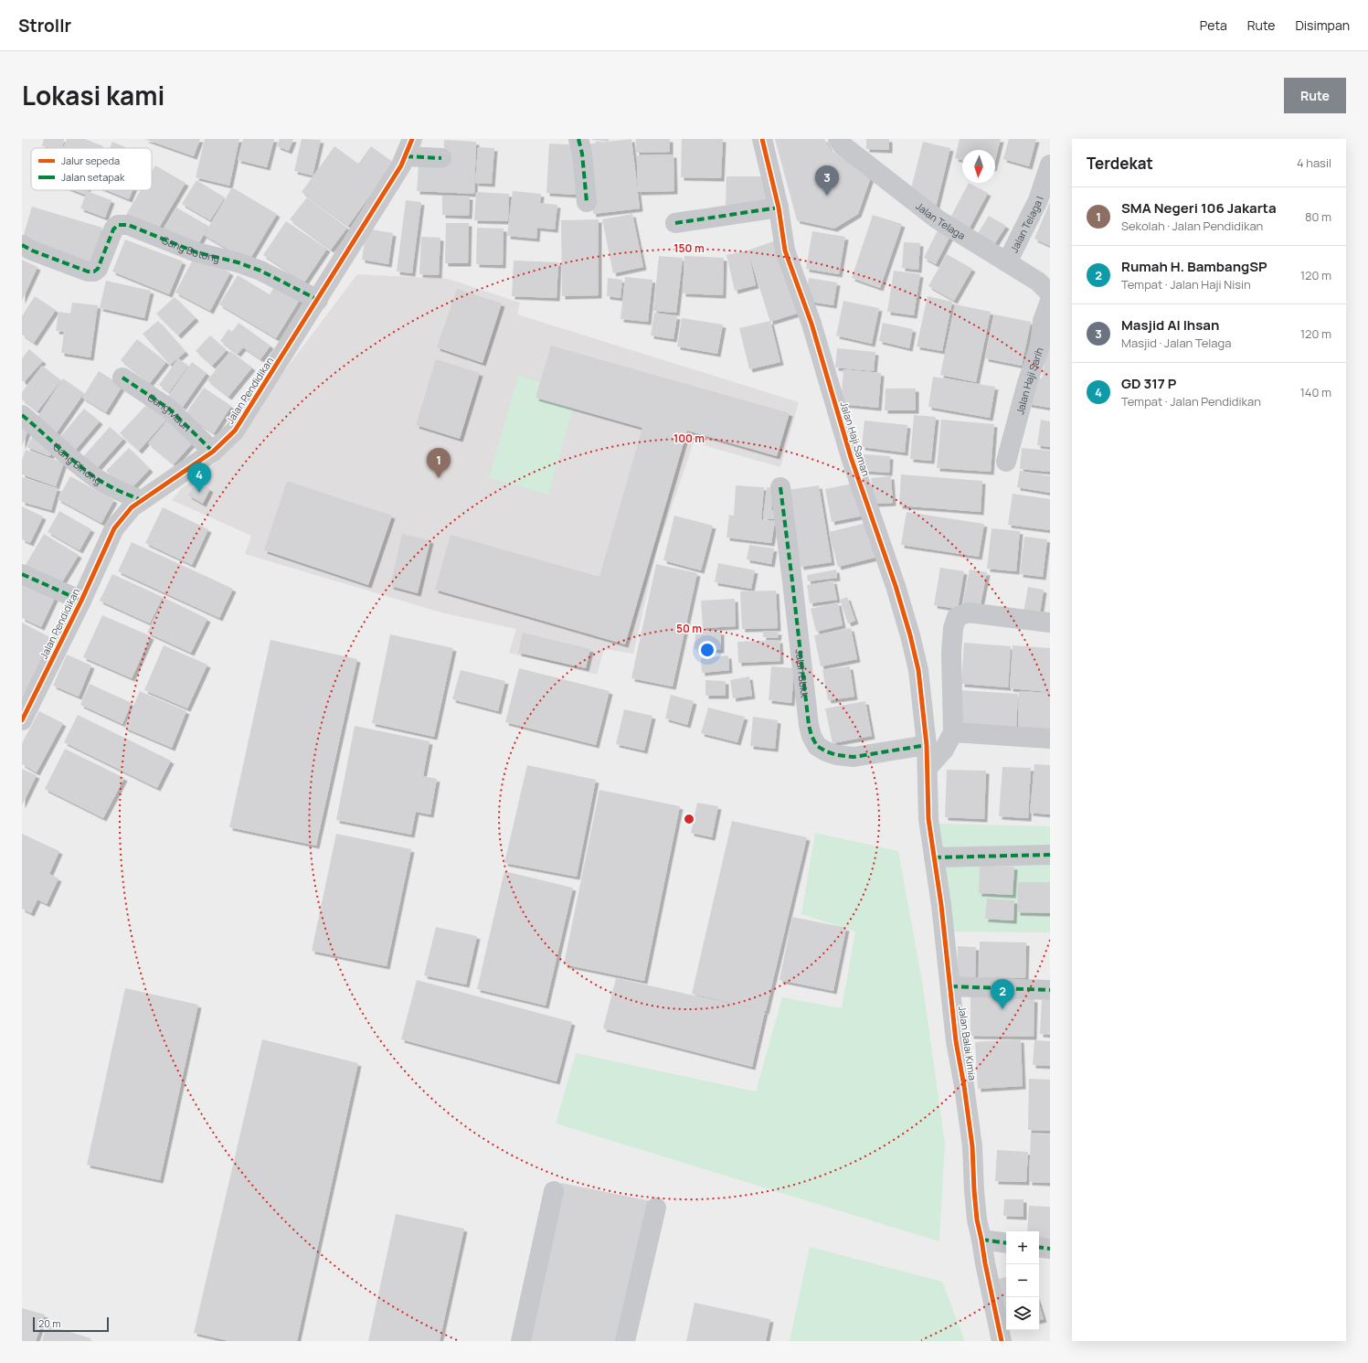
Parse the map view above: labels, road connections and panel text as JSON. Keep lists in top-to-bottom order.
{
  "streets": {
    "street": [
      "Jalan Telaga",
      "Jalan Telaga I",
      "Gang Botong",
      "Jalan Haji Sarih",
      "Jalan Pendidikan",
      "Gang Maun",
      "Jalan Haji Saman",
      "Gang Binong",
      "Jalan Bbkk",
      "Jalan Balai Kimia"
    ]
  },
  "crossings": [
    ["Jalan Telaga", "Jalan Telaga I"],
    ["Gang Botong", "Jalan Pendidikan"],
    ["Jalan Pendidikan", "Gang Maun"],
    ["Jalan Pendidikan", "Gang Binong"],
    ["Jalan Haji Saman", "Jalan Bbkk"],
    ["Jalan Haji Saman", "Jalan Balai Kimia"],
    ["Jalan Bbkk", "Jalan Balai Kimia"]
  ],
  "legend": ["Jalur sepeda", "Jalan setapak"],
  "scale_bar": "20 m",
  "north": "bottom",
  "page": {
    "header": "Strollr",
    "nav": ["Peta", "Rute", "Disimpan"],
    "title": "Lokasi kami",
    "buttons": "Rute",
    "heading": ["Terdekat", "4 hasil"],
    "pins": [
      "3",
      "1",
      "4",
      "2"
    ],
    "list": [
      {
        "mark": "1",
        "name": "SMA Negeri 106 Jakarta",
        "note": "Sekolah · Jalan Pendidikan",
        "value": "80 m"
      },
      {
        "mark": "2",
        "name": "Rumah H. BambangSP",
        "note": "Tempat · Jalan Haji Nisin",
        "value": "120 m"
      },
      {
        "mark": "3",
        "name": "Masjid Al Ihsan",
        "note": "Masjid · Jalan Telaga",
        "value": "120 m"
      },
      {
        "mark": "4",
        "name": "GD 317 P",
        "note": "Tempat · Jalan Pendidikan",
        "value": "140 m"
      }
    ],
    "map_buttons": ["+", "−"],
    "scale": "20 m"
  },
  "rings": ["150 m", "100 m", "50 m"]
}
